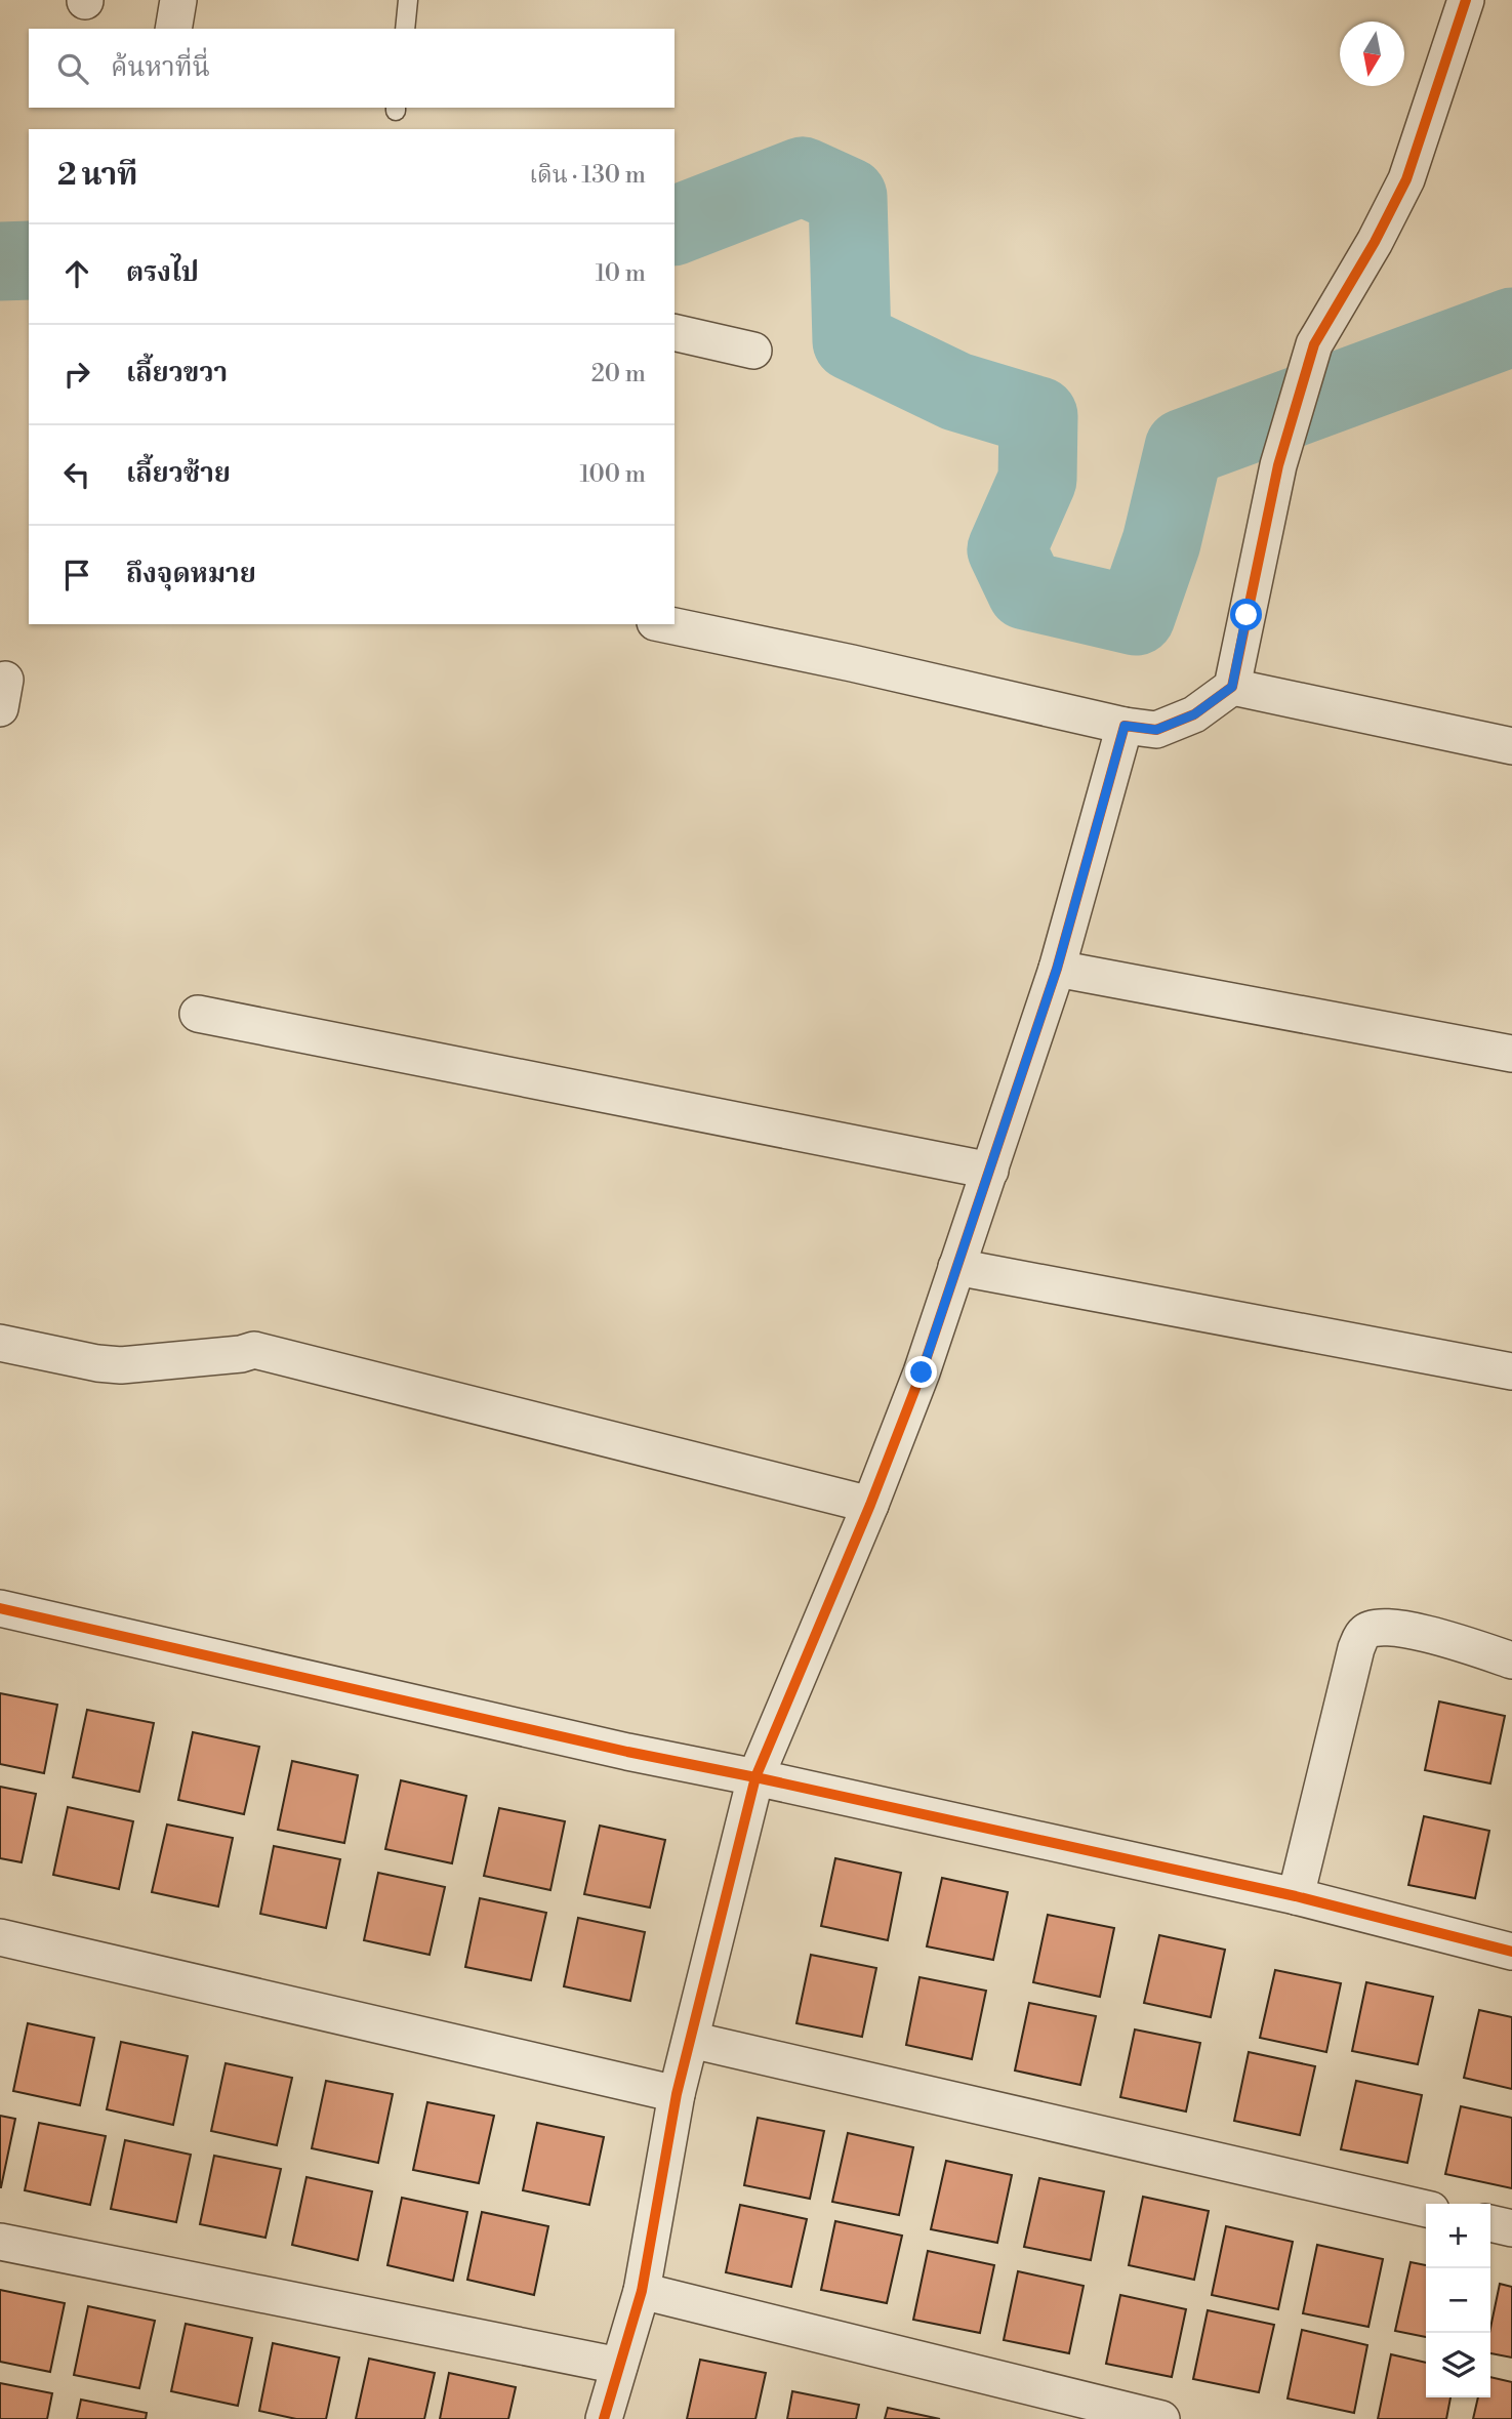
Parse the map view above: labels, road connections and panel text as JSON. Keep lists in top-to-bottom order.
{
  "north": "bottom",
  "page": {
    "search": "ค้นหาที่นี่",
    "heading": ["2 นาที", "เดิน · 130 m"],
    "list": [
      ["ตรงไป", "10 m"],
      ["เลี้ยวขวา", "20 m"],
      ["เลี้ยวซ้าย", "100 m"],
      "ถึงจุดหมาย"
    ],
    "map_buttons": ["+", "−"]
  }
}
